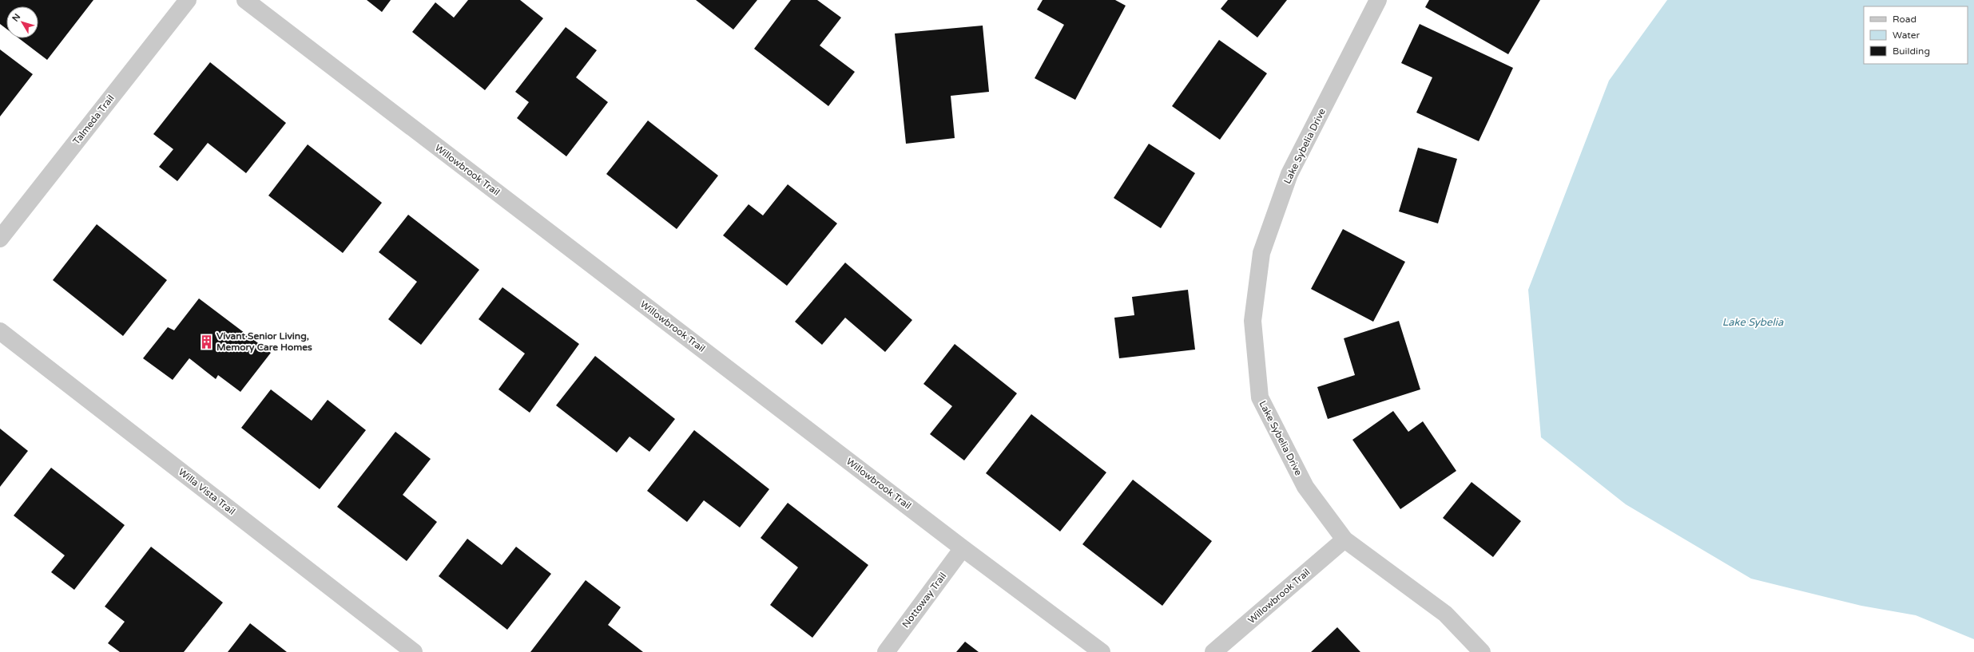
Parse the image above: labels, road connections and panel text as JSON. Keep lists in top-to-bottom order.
{
  "streets": {
    "street": [
      "Talmeda Trail",
      "Lake Sybelia Drive",
      "Willowbrook Trail",
      "Willa Vista Trail",
      "Nottoway Trail"
    ]
  },
  "crossings": [
    ["Lake Sybelia Drive", "Willowbrook Trail"],
    ["Willowbrook Trail", "Nottoway Trail"]
  ],
  "water": ["Lake Sybelia"],
  "places": {
    "building": ["Vivant Senior Living, Memory Care Homes"]
  },
  "legend": ["Road", "Water", "Building"],
  "north": "top left"
}
